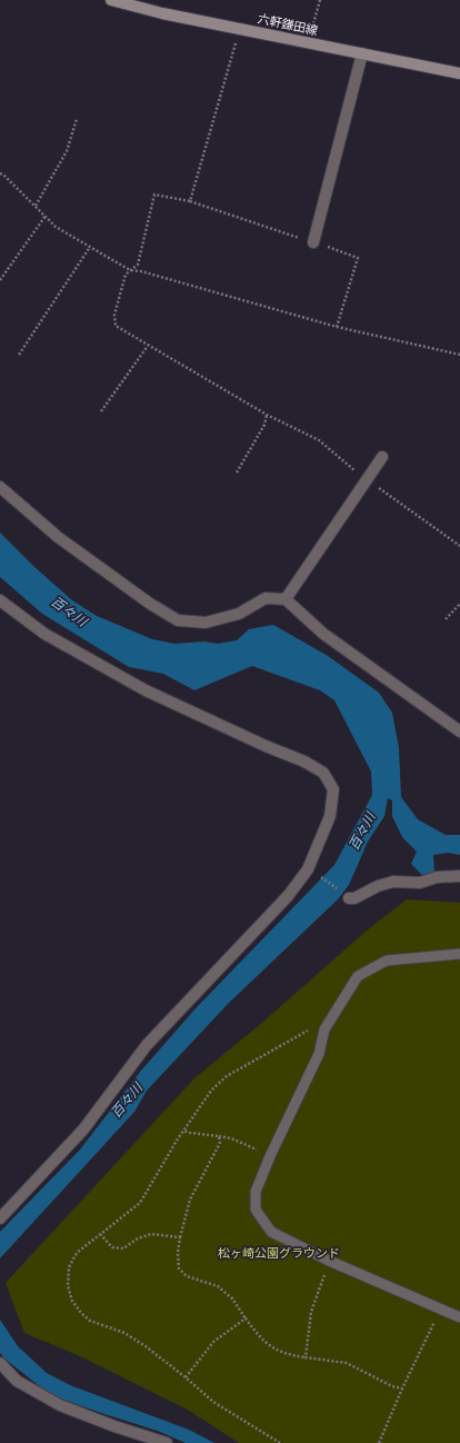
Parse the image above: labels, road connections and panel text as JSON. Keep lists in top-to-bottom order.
{
  "streets": {
    "main road": ["六軒鎌田線"]
  },
  "water": ["百々川"],
  "parks": ["松ヶ崎公園グラウンド"]
}
